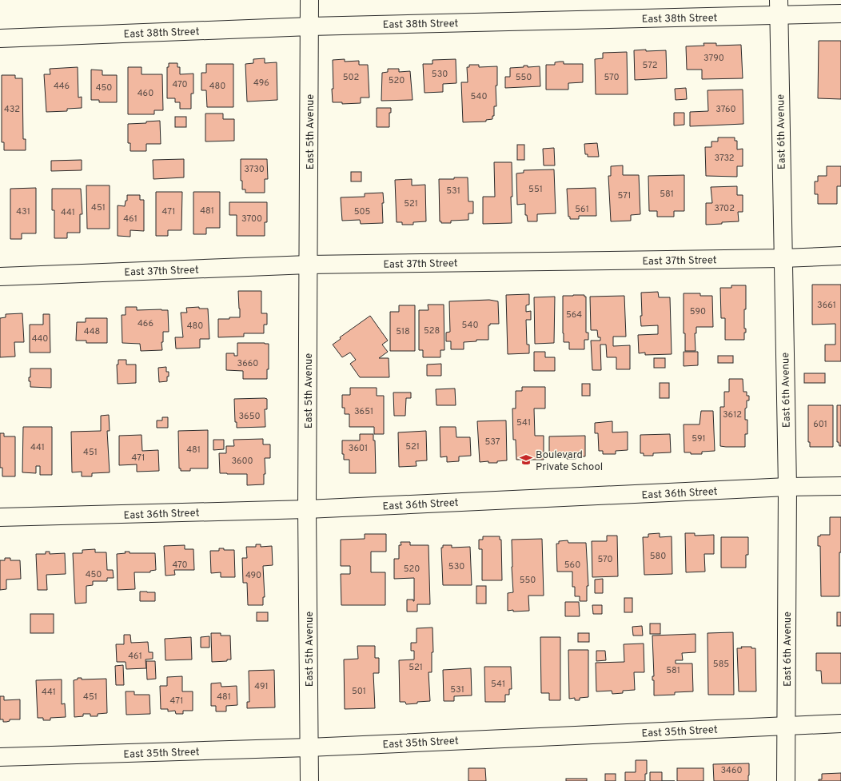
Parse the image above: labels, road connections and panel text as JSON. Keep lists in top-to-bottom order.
{
  "streets": {
    "street": [
      "East 38th Street",
      "East 5th Avenue",
      "East 6th Avenue",
      "East 37th Street",
      "East 36th Street",
      "East 35th Street"
    ]
  },
  "crossings": [
    ["East 38th Street", "East 5th Avenue"],
    ["East 38th Street", "East 6th Avenue"],
    ["East 5th Avenue", "East 37th Street"],
    ["East 5th Avenue", "East 36th Street"],
    ["East 5th Avenue", "East 35th Street"],
    ["East 6th Avenue", "East 37th Street"],
    ["East 6th Avenue", "East 36th Street"],
    ["East 6th Avenue", "East 35th Street"]
  ],
  "places": {
    "school or university": ["Boulevard Private School"]
  },
  "house_numbers": [
    "3790",
    "572",
    "530",
    "502",
    "550",
    "570",
    "520",
    "496",
    "470",
    "446",
    "480",
    "450",
    "460",
    "540",
    "432",
    "3760",
    "3732",
    "3730",
    "551",
    "531",
    "581",
    "571",
    "521",
    "451",
    "3702",
    "561",
    "481",
    "431",
    "471",
    "505",
    "441",
    "461",
    "3700",
    "3661",
    "590",
    "564",
    "466",
    "540",
    "480",
    "528",
    "448",
    "518",
    "440",
    "3660",
    "3651",
    "3612",
    "3650",
    "541",
    "601",
    "591",
    "537",
    "521",
    "441",
    "3601",
    "481",
    "451",
    "471",
    "3600",
    "580",
    "570",
    "470",
    "560",
    "530",
    "520",
    "450",
    "490",
    "550",
    "461",
    "585",
    "521",
    "581",
    "541",
    "491",
    "531",
    "501",
    "441",
    "451",
    "481",
    "471",
    "3460"
  ]
}
